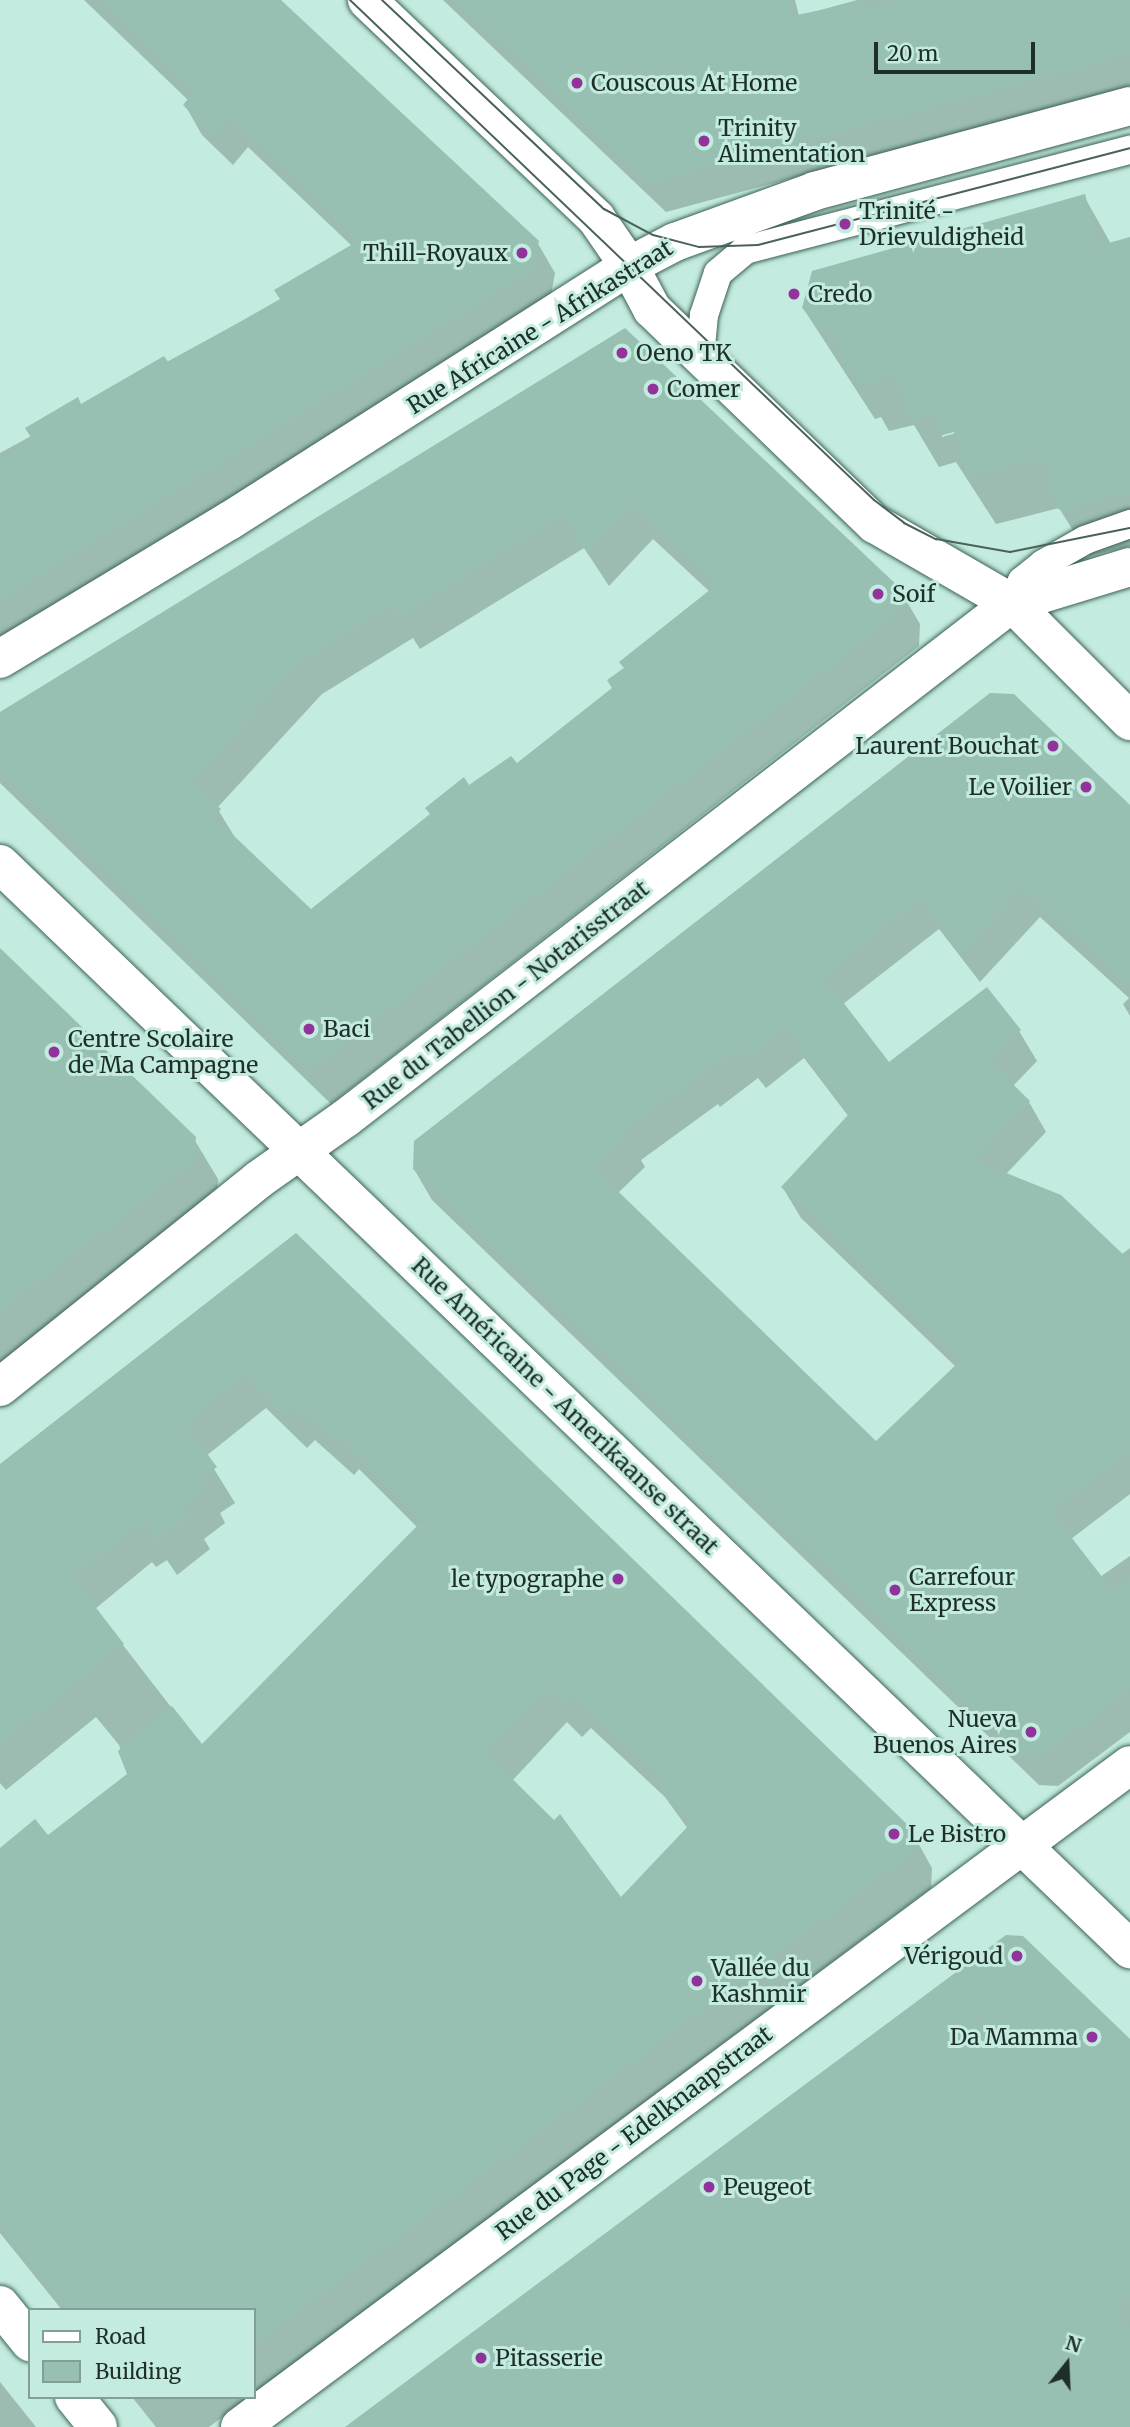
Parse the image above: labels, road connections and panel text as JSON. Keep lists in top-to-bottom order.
{
  "streets": {
    "street": [
      "Rue Africaine - Afrikastraat",
      "Rue du Tabellion - Notarisstraat",
      "Rue Américaine - Amerikaanse straat",
      "Rue du Page - Edelknaapstraat"
    ]
  },
  "crossings": [
    ["Rue du Tabellion - Notarisstraat", "Rue Américaine - Amerikaanse straat"],
    ["Rue Américaine - Amerikaanse straat", "Rue du Page - Edelknaapstraat"]
  ],
  "places": [
    "Couscous At Home",
    "Trinity Alimentation",
    "Trinité - Drievuldigheid",
    "Thill-Royaux",
    "Credo",
    "Oeno TK",
    "Comer",
    "Soif",
    "Laurent Bouchat",
    "Le Voilier",
    "Baci",
    "Centre Scolaire de Ma Campagne",
    "le typographe",
    "Carrefour Express",
    "Nueva Buenos Aires",
    "Le Bistro",
    "Vérigoud",
    "Vallée du Kashmir",
    "Da Mamma",
    "Peugeot",
    "Pitasserie"
  ],
  "legend": ["Road", "Building"],
  "scale_bar": "20 m",
  "north": "top"
}
